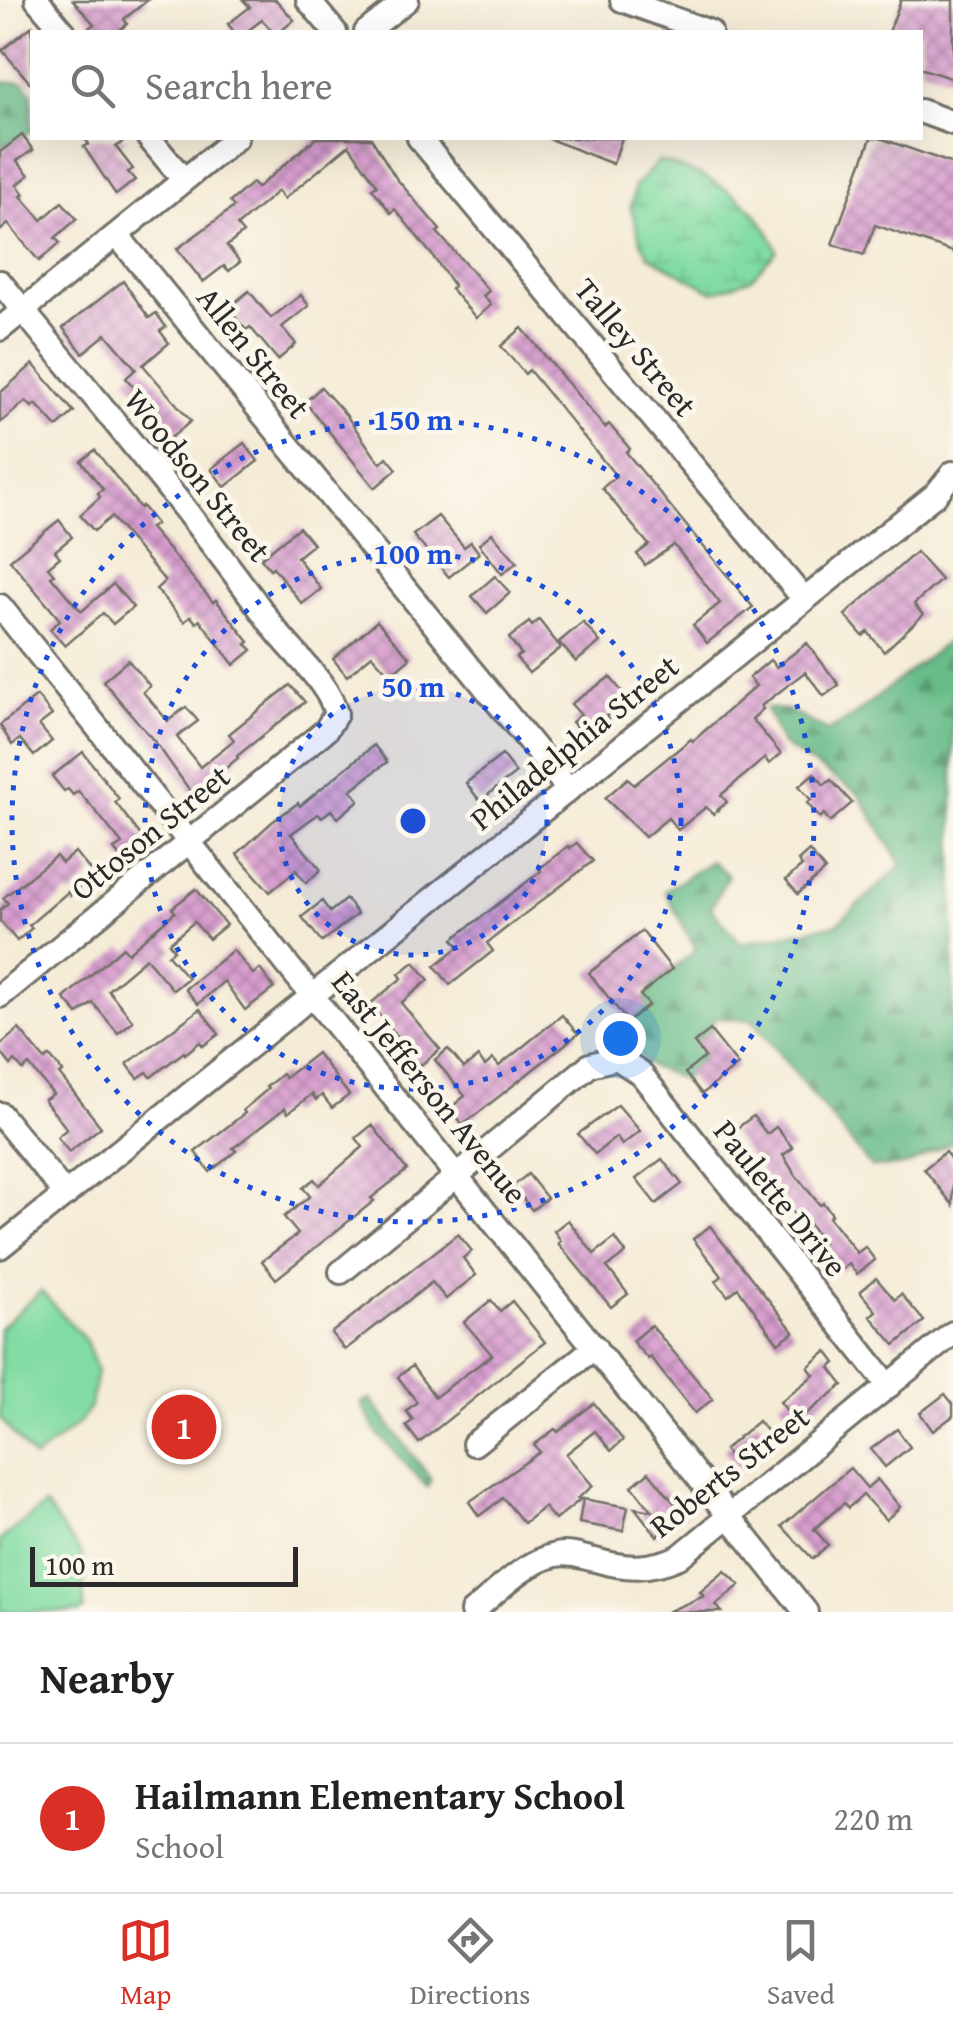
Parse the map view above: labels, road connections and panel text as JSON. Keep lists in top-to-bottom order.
{
  "streets": {
    "street": [
      "Talley Street",
      "Allen Street",
      "Woodson Street",
      "Philadelphia Street",
      "Ottoson Street",
      "East Jefferson Avenue",
      "Paulette Drive",
      "Roberts Street"
    ]
  },
  "crossings": [
    ["Talley Street", "Philadelphia Street"],
    ["Allen Street", "Philadelphia Street"],
    ["Woodson Street", "Ottoson Street"],
    ["Philadelphia Street", "East Jefferson Avenue"],
    ["Ottoson Street", "East Jefferson Avenue"],
    ["East Jefferson Avenue", "Paulette Drive"],
    ["East Jefferson Avenue", "Roberts Street"],
    ["Paulette Drive", "Roberts Street"]
  ],
  "scale_bar": "100 m",
  "page": {
    "search": "Search here",
    "pins": "1",
    "scale": "100 m",
    "heading": "Nearby",
    "list": [
      {
        "mark": "1",
        "name": "Hailmann Elementary School",
        "note": "School",
        "value": "220 m"
      }
    ],
    "nav": ["Map", "Directions", "Saved"]
  },
  "rings": ["150 m", "100 m", "50 m"]
}
